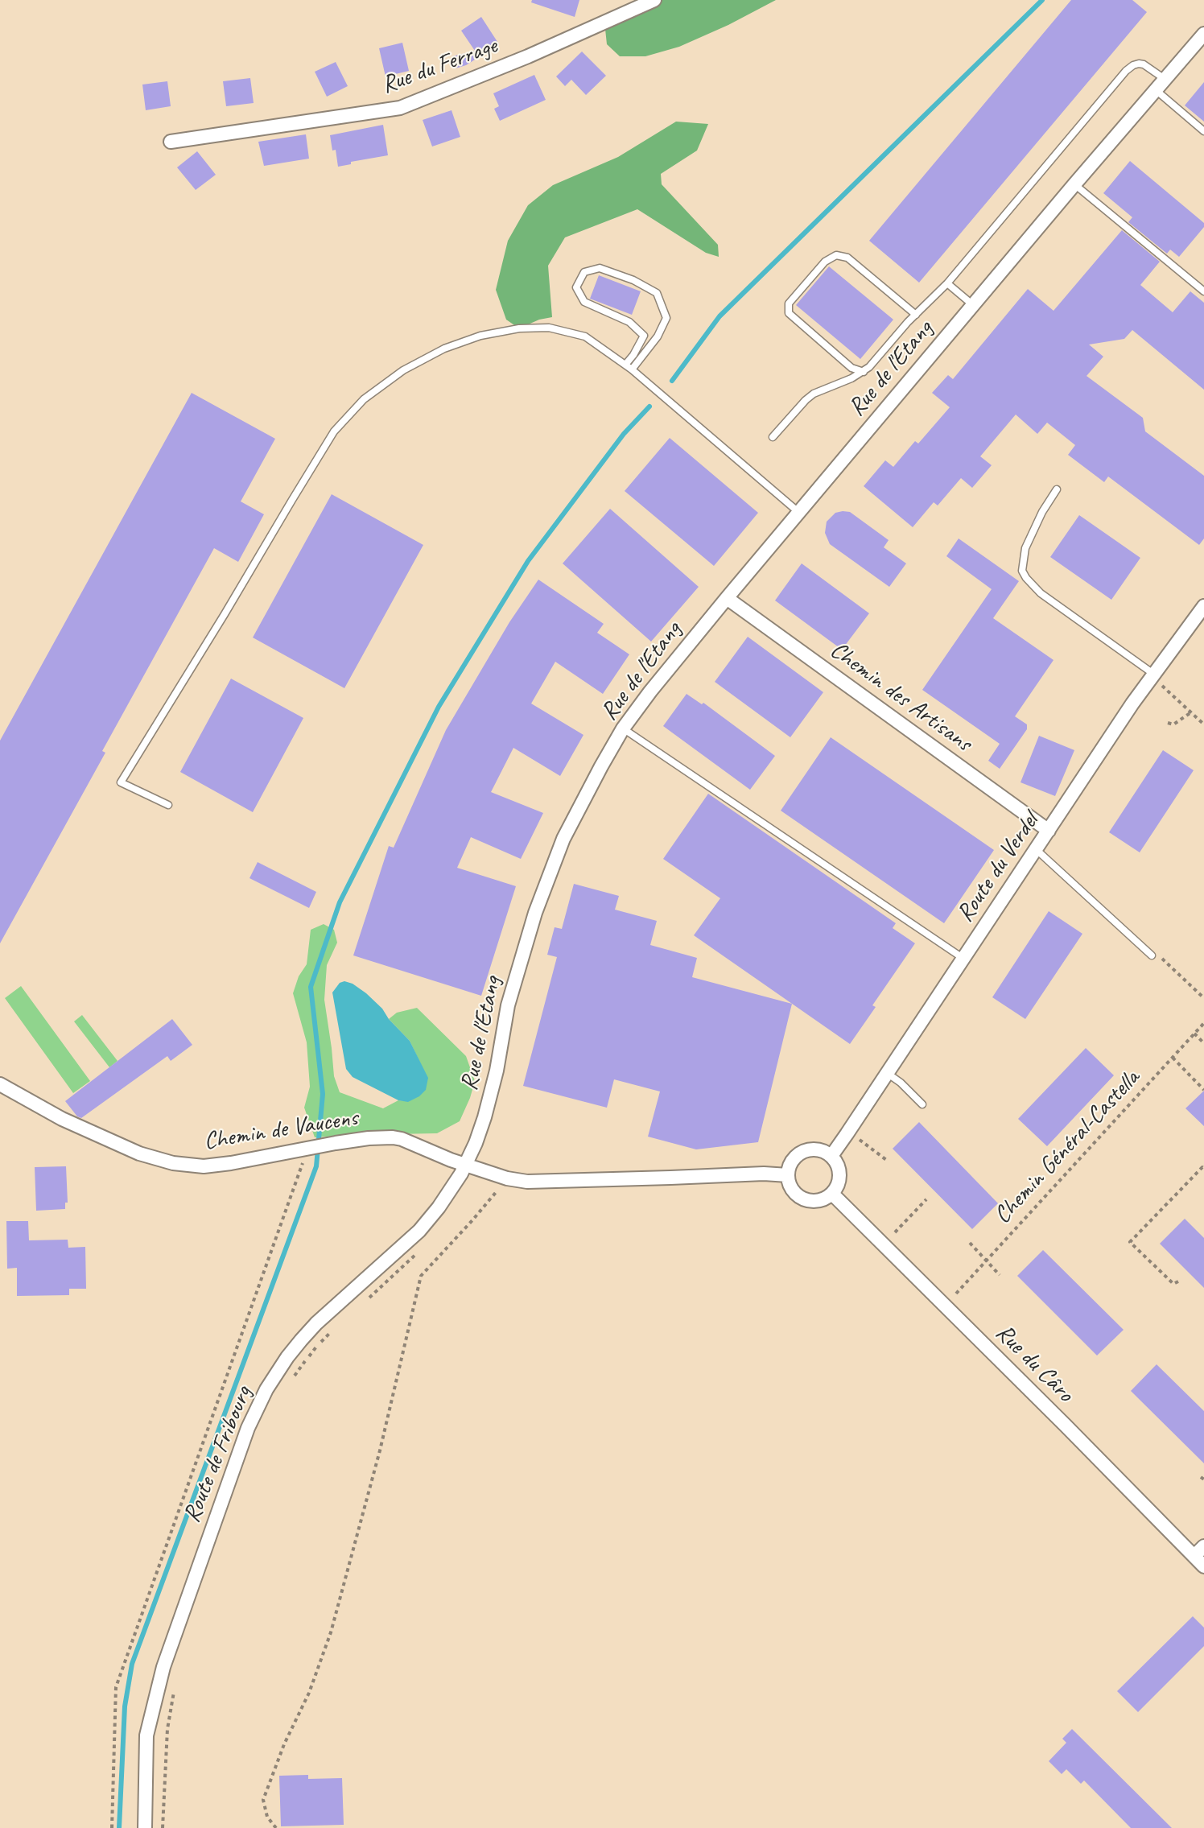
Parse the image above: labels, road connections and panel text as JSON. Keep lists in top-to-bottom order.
{
  "streets": {
    "street": [
      "Rue du Ferrage",
      "Rue de l'Etang",
      "Chemin des Artisans",
      "Route du Verdel",
      "Chemin de Vaucens",
      "Rue du Câro",
      "Route de Fribourg"
    ],
    "path": ["Chemin Général-Castella"]
  },
  "crossings": [
    ["Rue de l'Etang", "Chemin des Artisans"],
    ["Rue de l'Etang", "Chemin de Vaucens"],
    ["Rue de l'Etang", "Route de Fribourg"],
    ["Chemin des Artisans", "Route du Verdel"],
    ["Route du Verdel", "Rue du Câro"],
    ["Chemin de Vaucens", "Route de Fribourg"]
  ]
}
